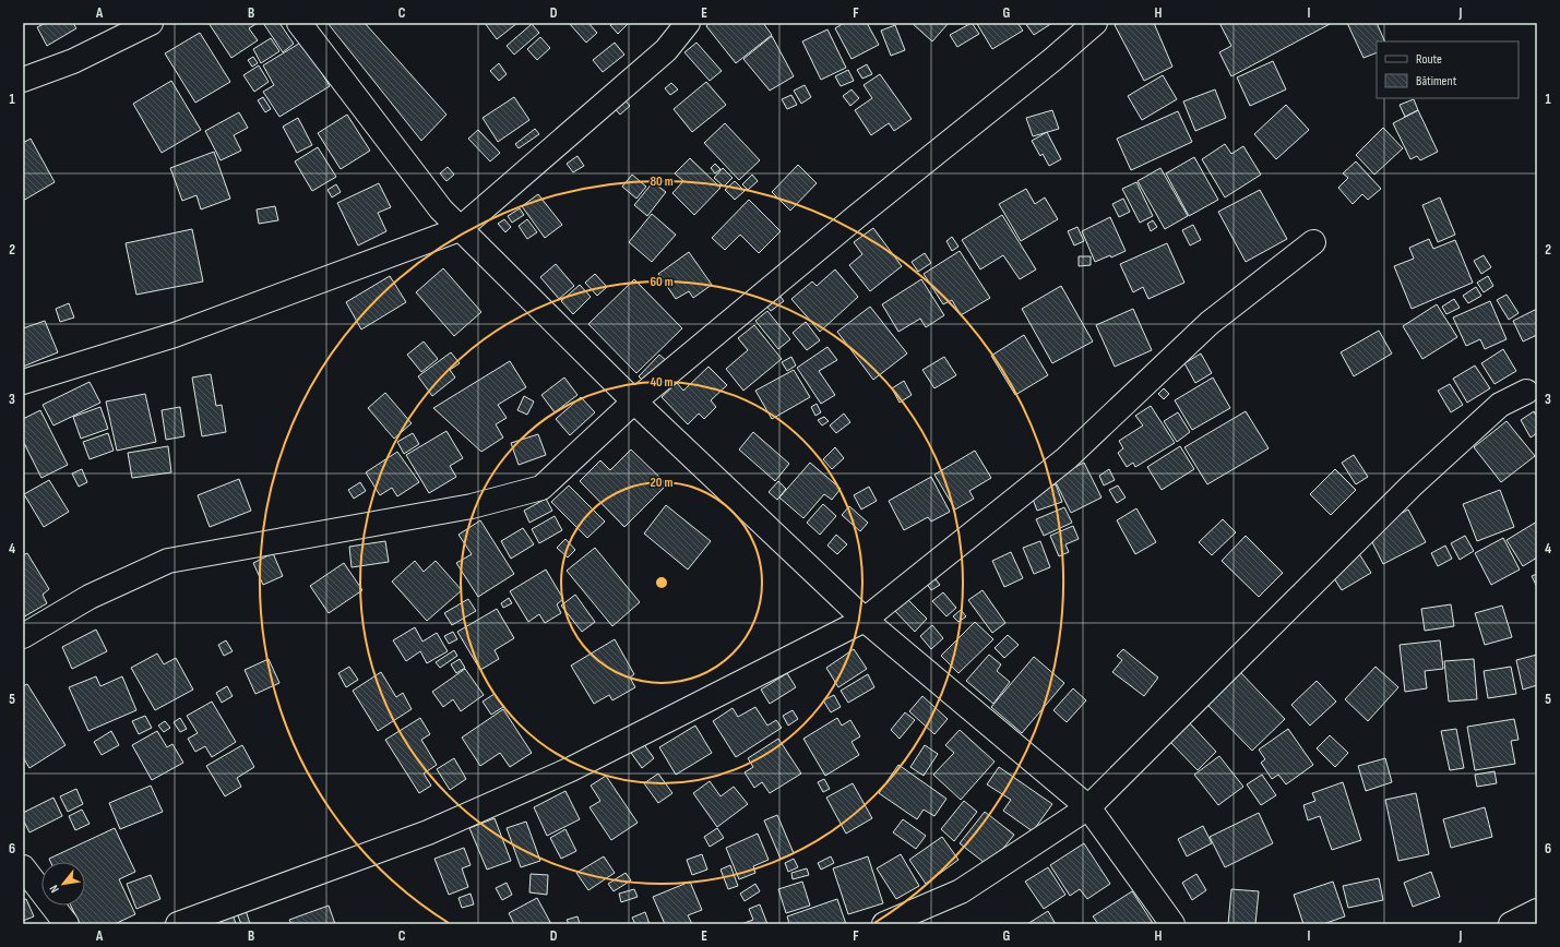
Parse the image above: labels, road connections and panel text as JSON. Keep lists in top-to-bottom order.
{
  "legend": ["Route", "Bâtiment"],
  "north": "bottom left",
  "grid": {
    "columns": [
      "A",
      "B",
      "C",
      "D",
      "E",
      "F",
      "G",
      "H",
      "I",
      "J"
    ],
    "rows": [
      "1",
      "2",
      "3",
      "4",
      "5",
      "6"
    ]
  },
  "rings": [
    "80 m",
    "60 m",
    "40 m",
    "20 m"
  ]
}
